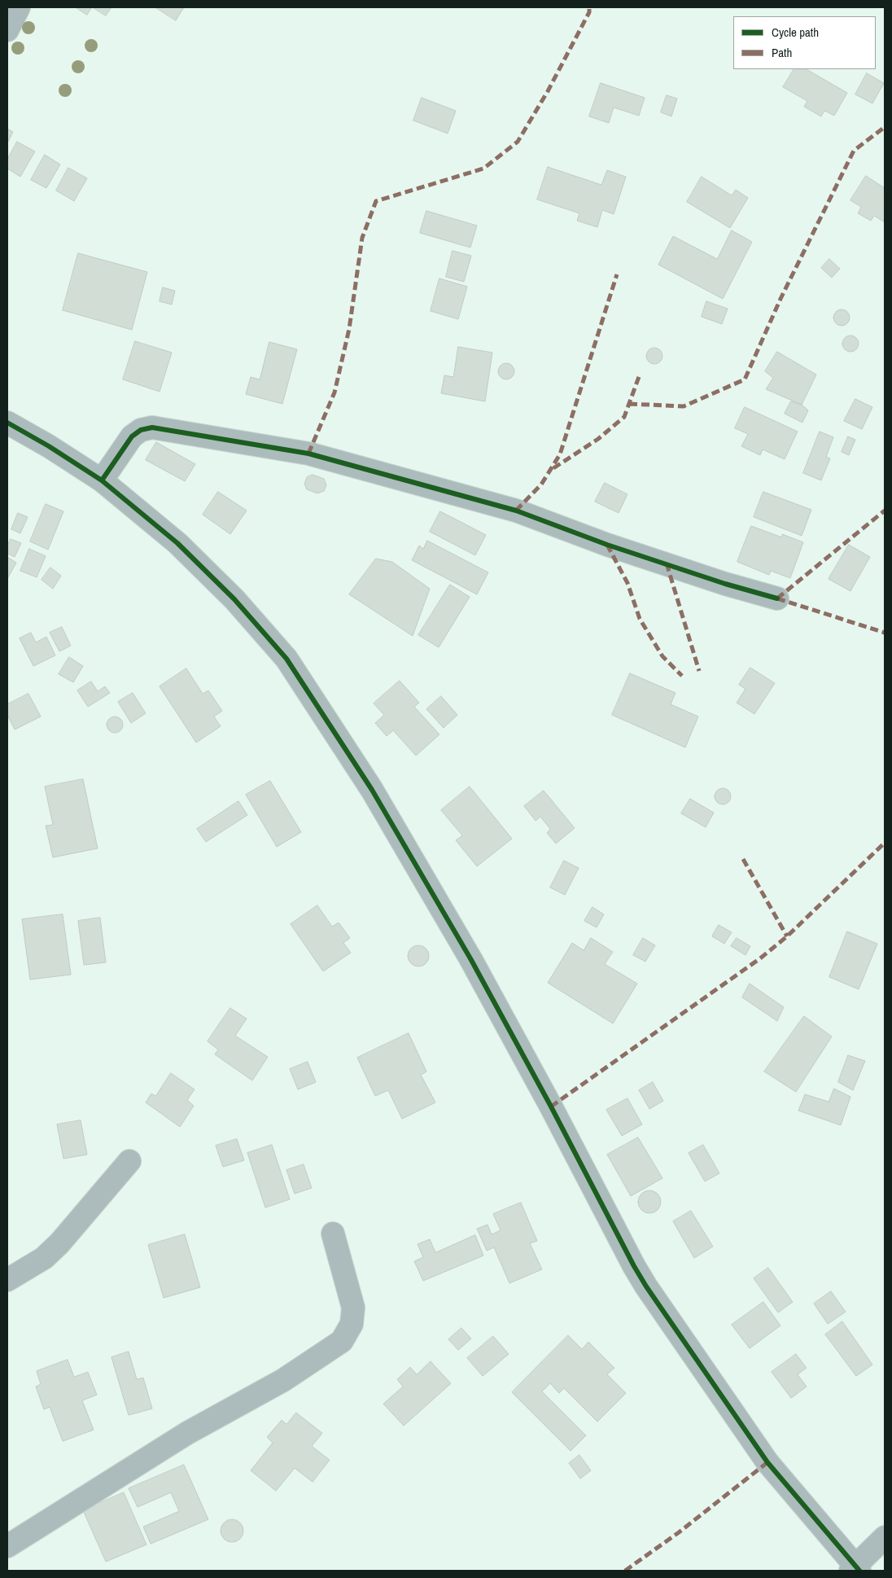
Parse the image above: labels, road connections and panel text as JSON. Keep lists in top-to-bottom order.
{
  "legend": ["Cycle path", "Path"]
}
